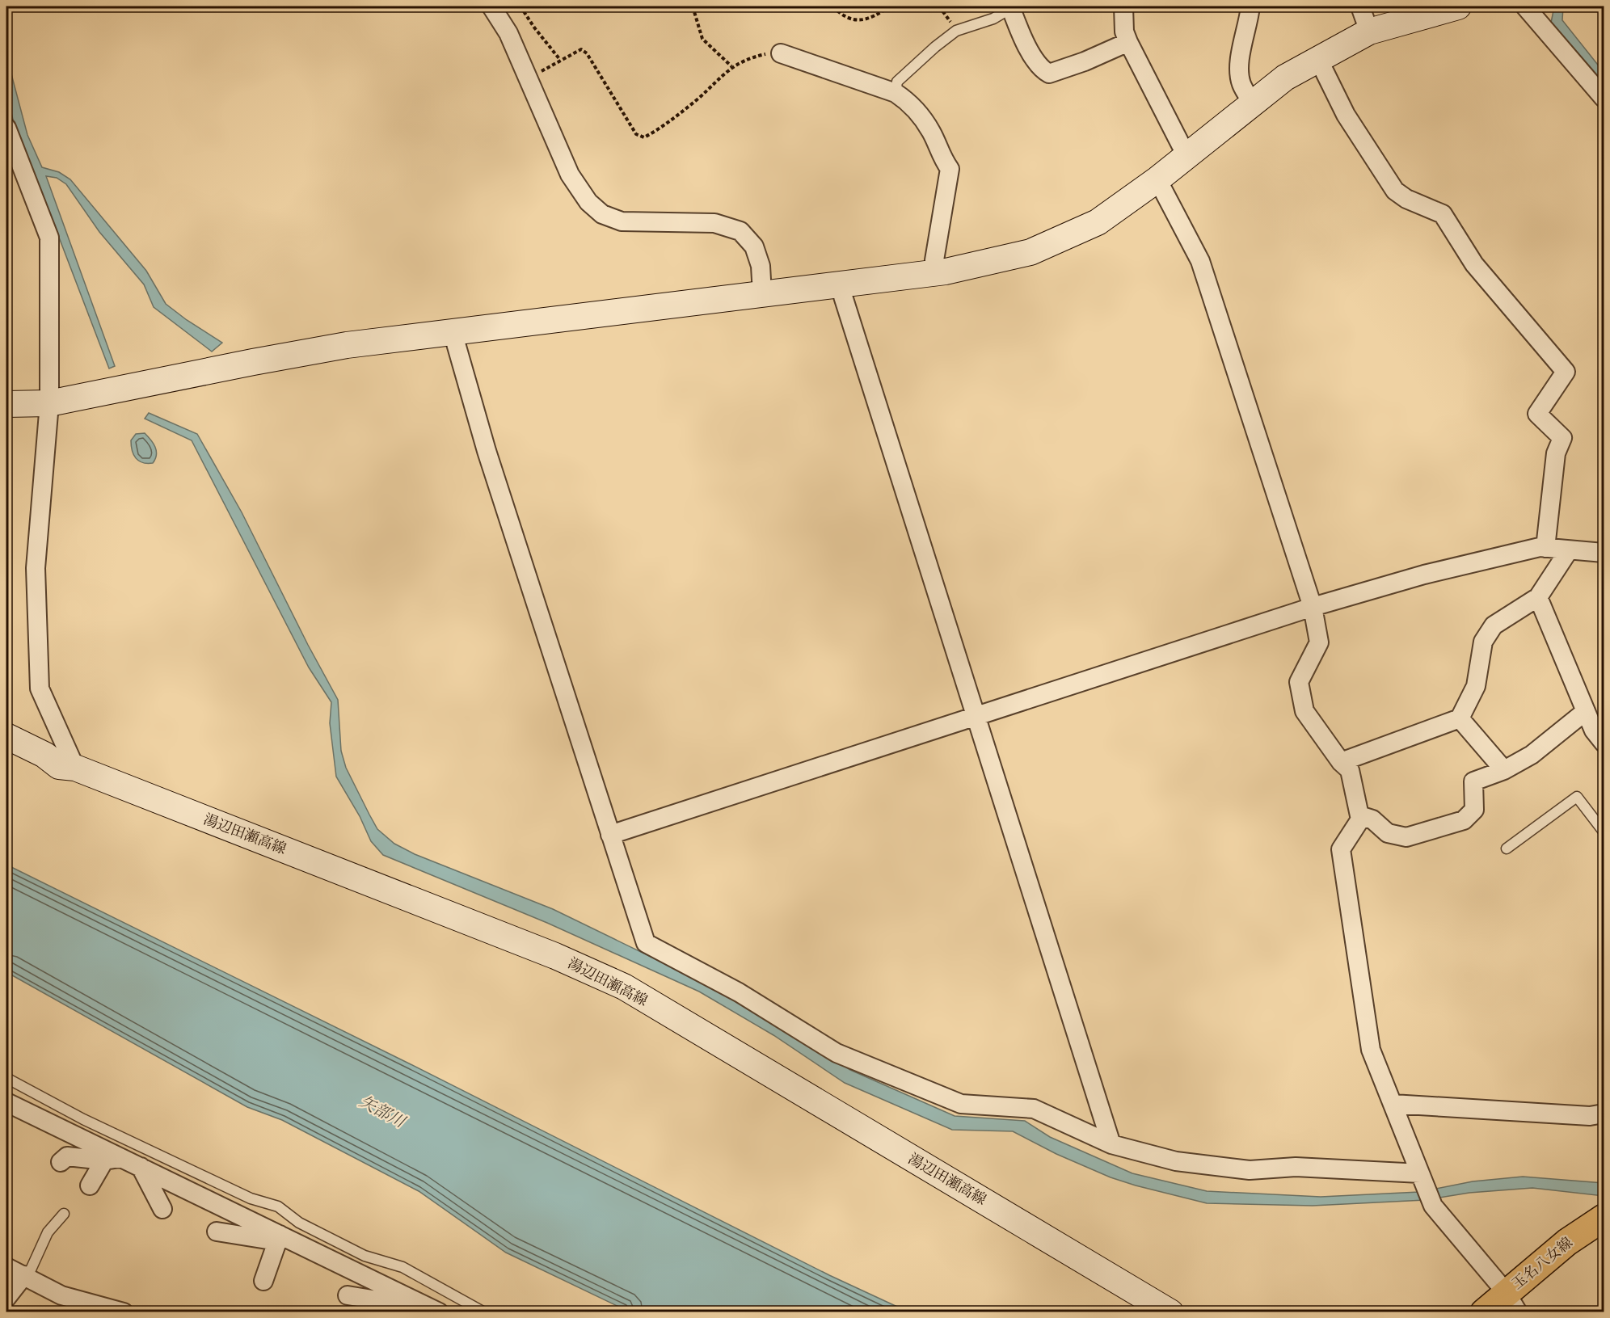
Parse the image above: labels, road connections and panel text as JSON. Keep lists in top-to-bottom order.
{
  "streets": {
    "main road": ["玉名八女線"],
    "street": ["湯辺田瀬高線"]
  },
  "water": ["矢部川"]
}
